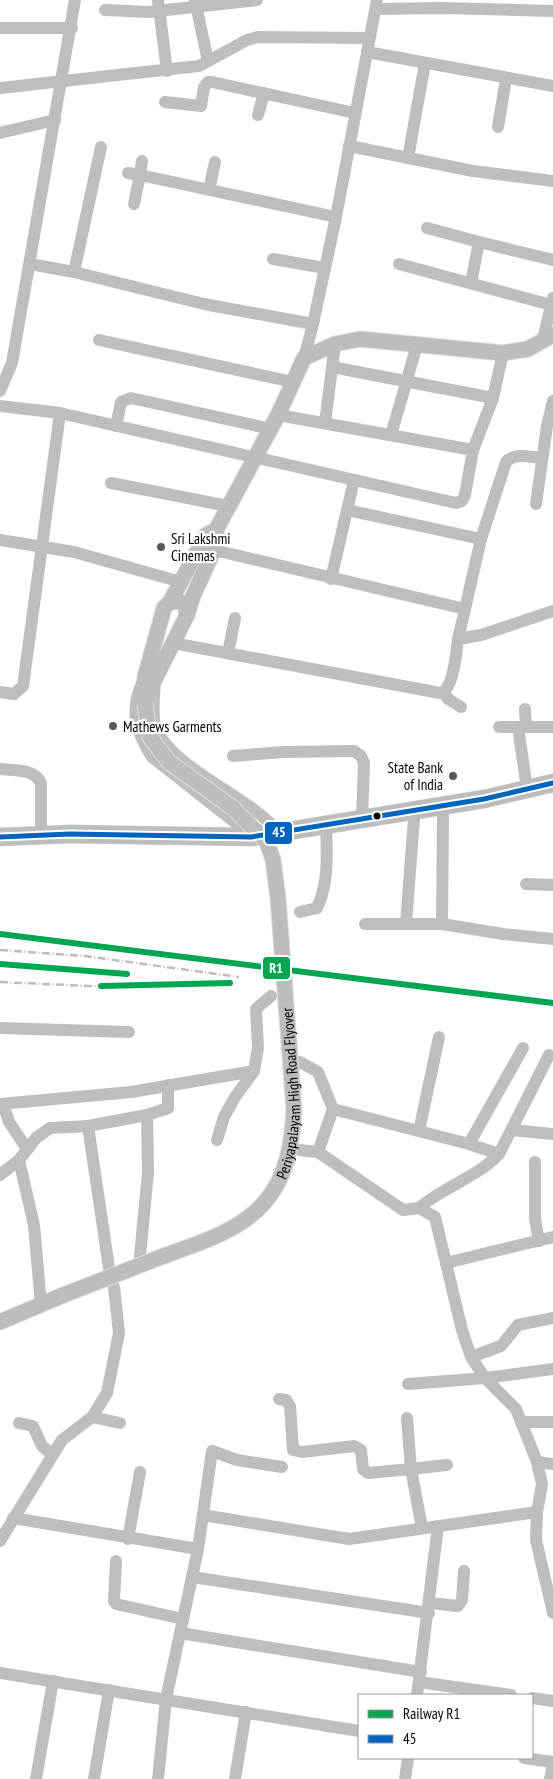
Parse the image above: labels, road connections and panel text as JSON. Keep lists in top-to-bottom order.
{
  "streets": {
    "main road": ["Periyapalayam High Road Flyover"]
  },
  "places": ["Sri Lakshmi Cinemas", "Mathews Garments", "State Bank of India"],
  "lines": ["transit line 45", "rail line R1"],
  "legend": ["Railway R1", "45"]
}
